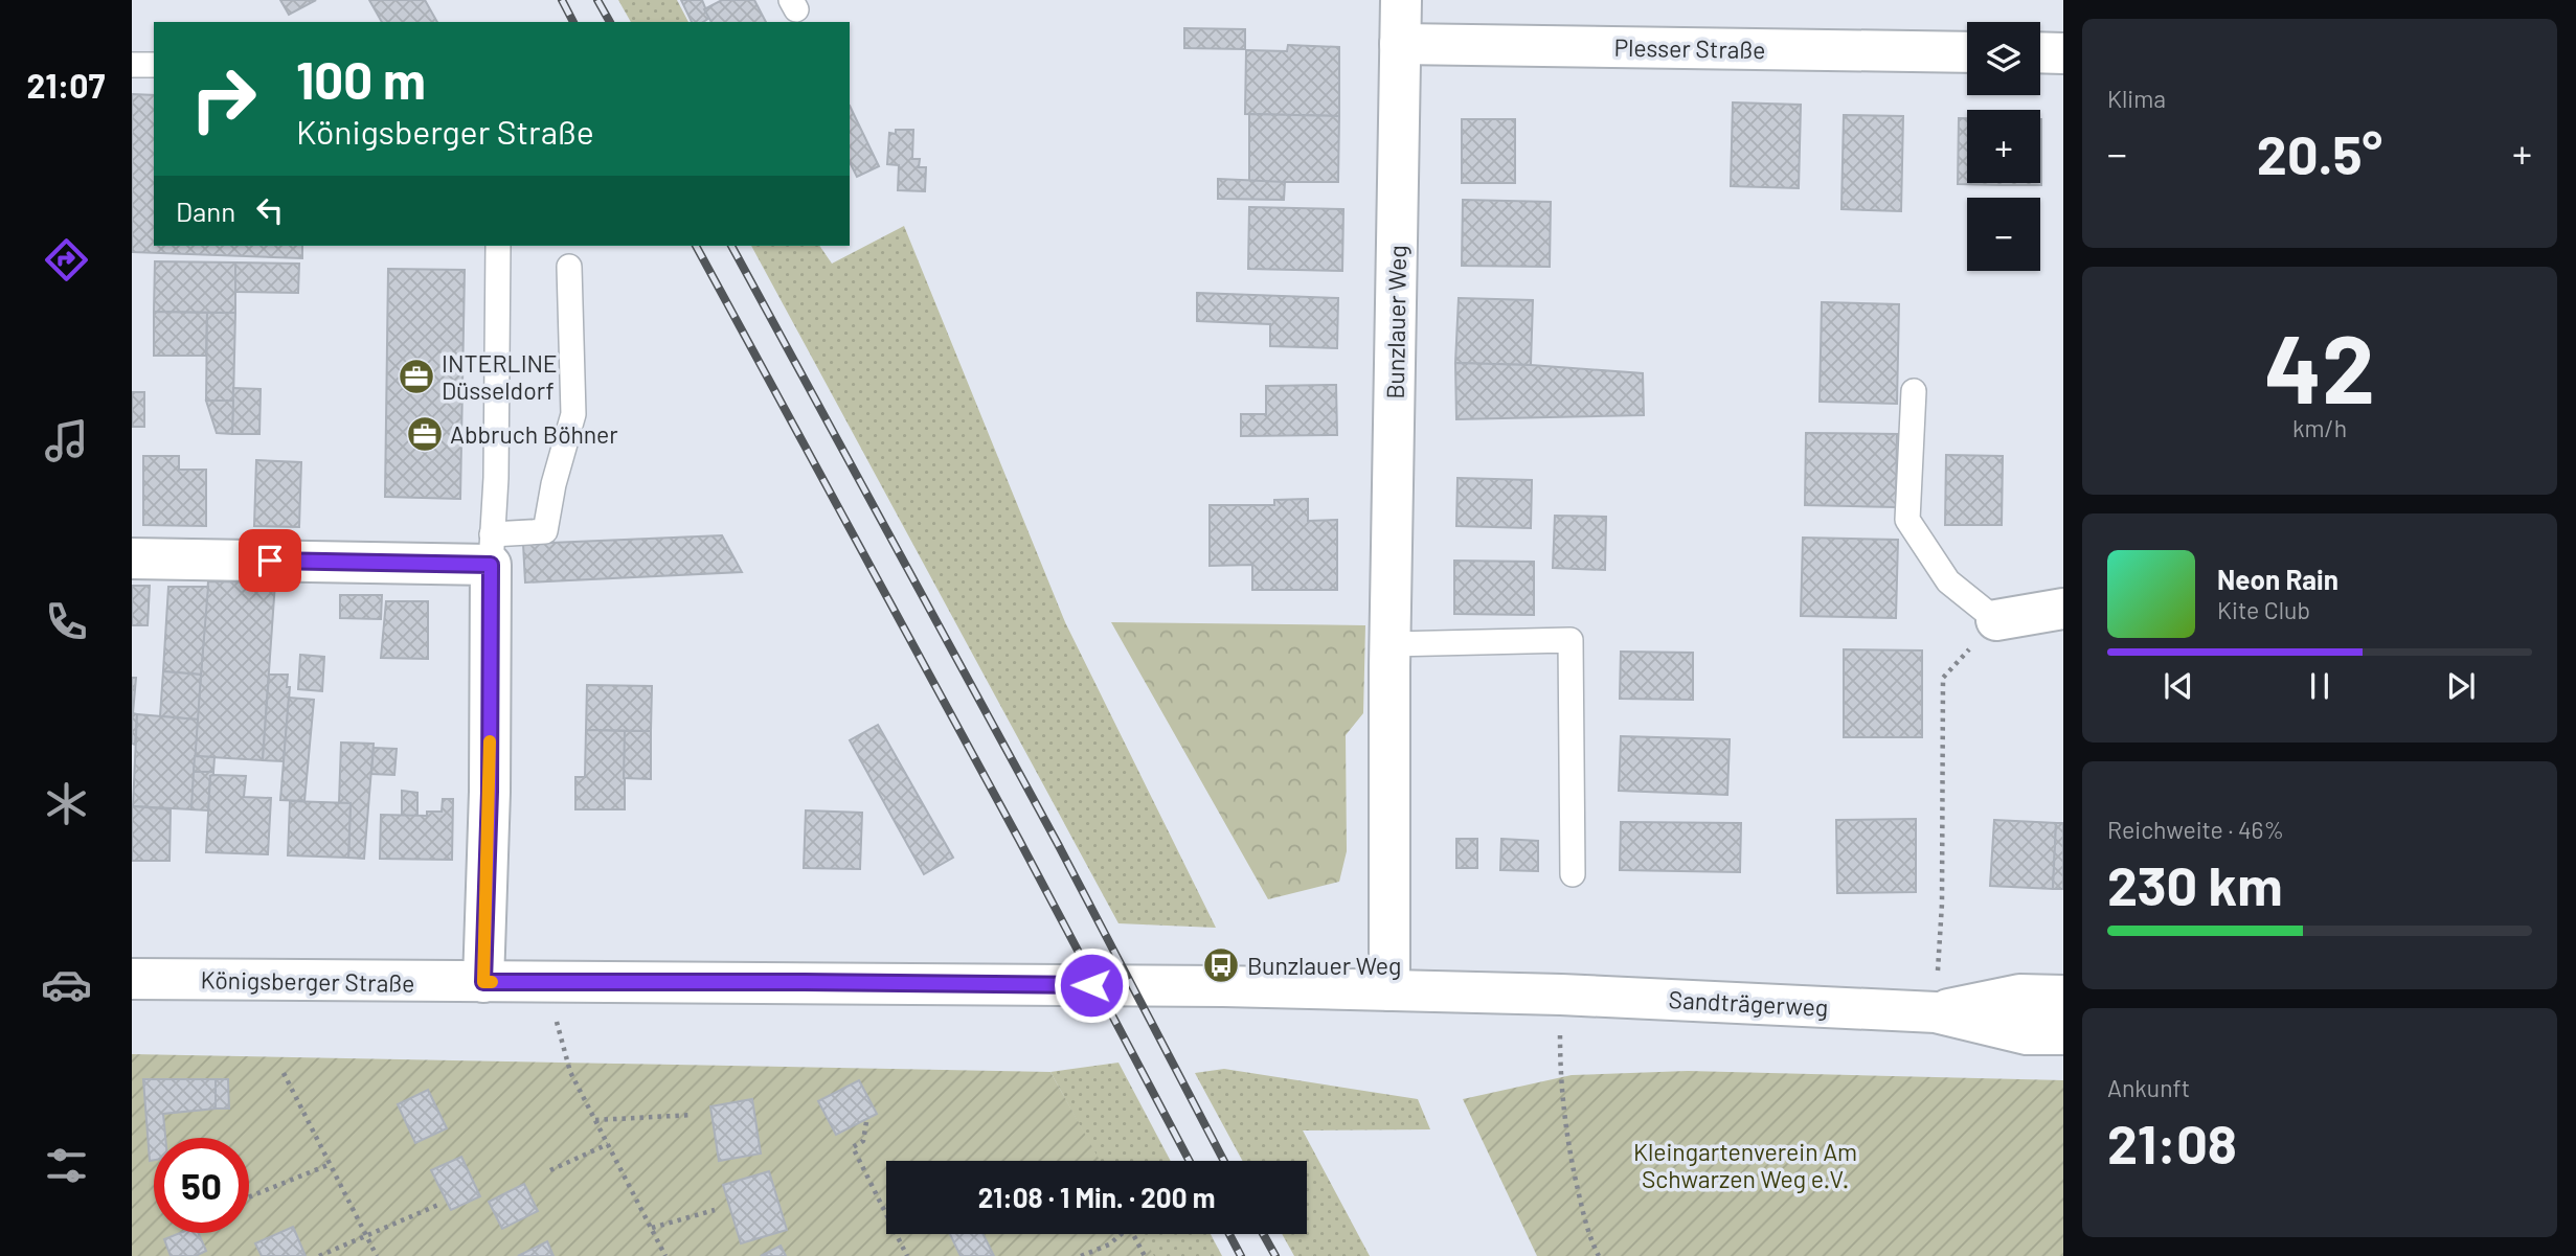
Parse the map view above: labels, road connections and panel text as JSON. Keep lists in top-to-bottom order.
{
  "streets": {
    "street": [
      "Plesser Straße",
      "Bunzlauer Weg",
      "Königsberger Straße",
      "Sandträgerweg"
    ]
  },
  "crossings": [
    ["Plesser Straße", "Bunzlauer Weg"],
    ["Bunzlauer Weg", "Sandträgerweg"],
    ["Königsberger Straße", "Sandträgerweg"]
  ],
  "parks": ["Kleingartenverein Am Schwarzen Weg e.V."],
  "places": {
    "office": ["INTERLINE Düsseldorf", "Abbruch Böhner"],
    "bus stop": ["Bunzlauer Weg"]
  },
  "page": {
    "tabs": "21:07",
    "tile": [
      "Klima",
      ["42", "km/h"],
      ["Reichweite · 46%", "230 km"],
      ["Ankunft", "21:08"]
    ],
    "map_buttons": ["+", "−"],
    "turn": ["100 m", "Königsberger Straße"],
    "heat": ["−", "20.5°", "+"],
    "then": "Dann",
    "song": ["Neon Rain", "Kite Club"],
    "limit": "50",
    "trip": "21:08 · 1 Min. · 200 m"
  }
}
